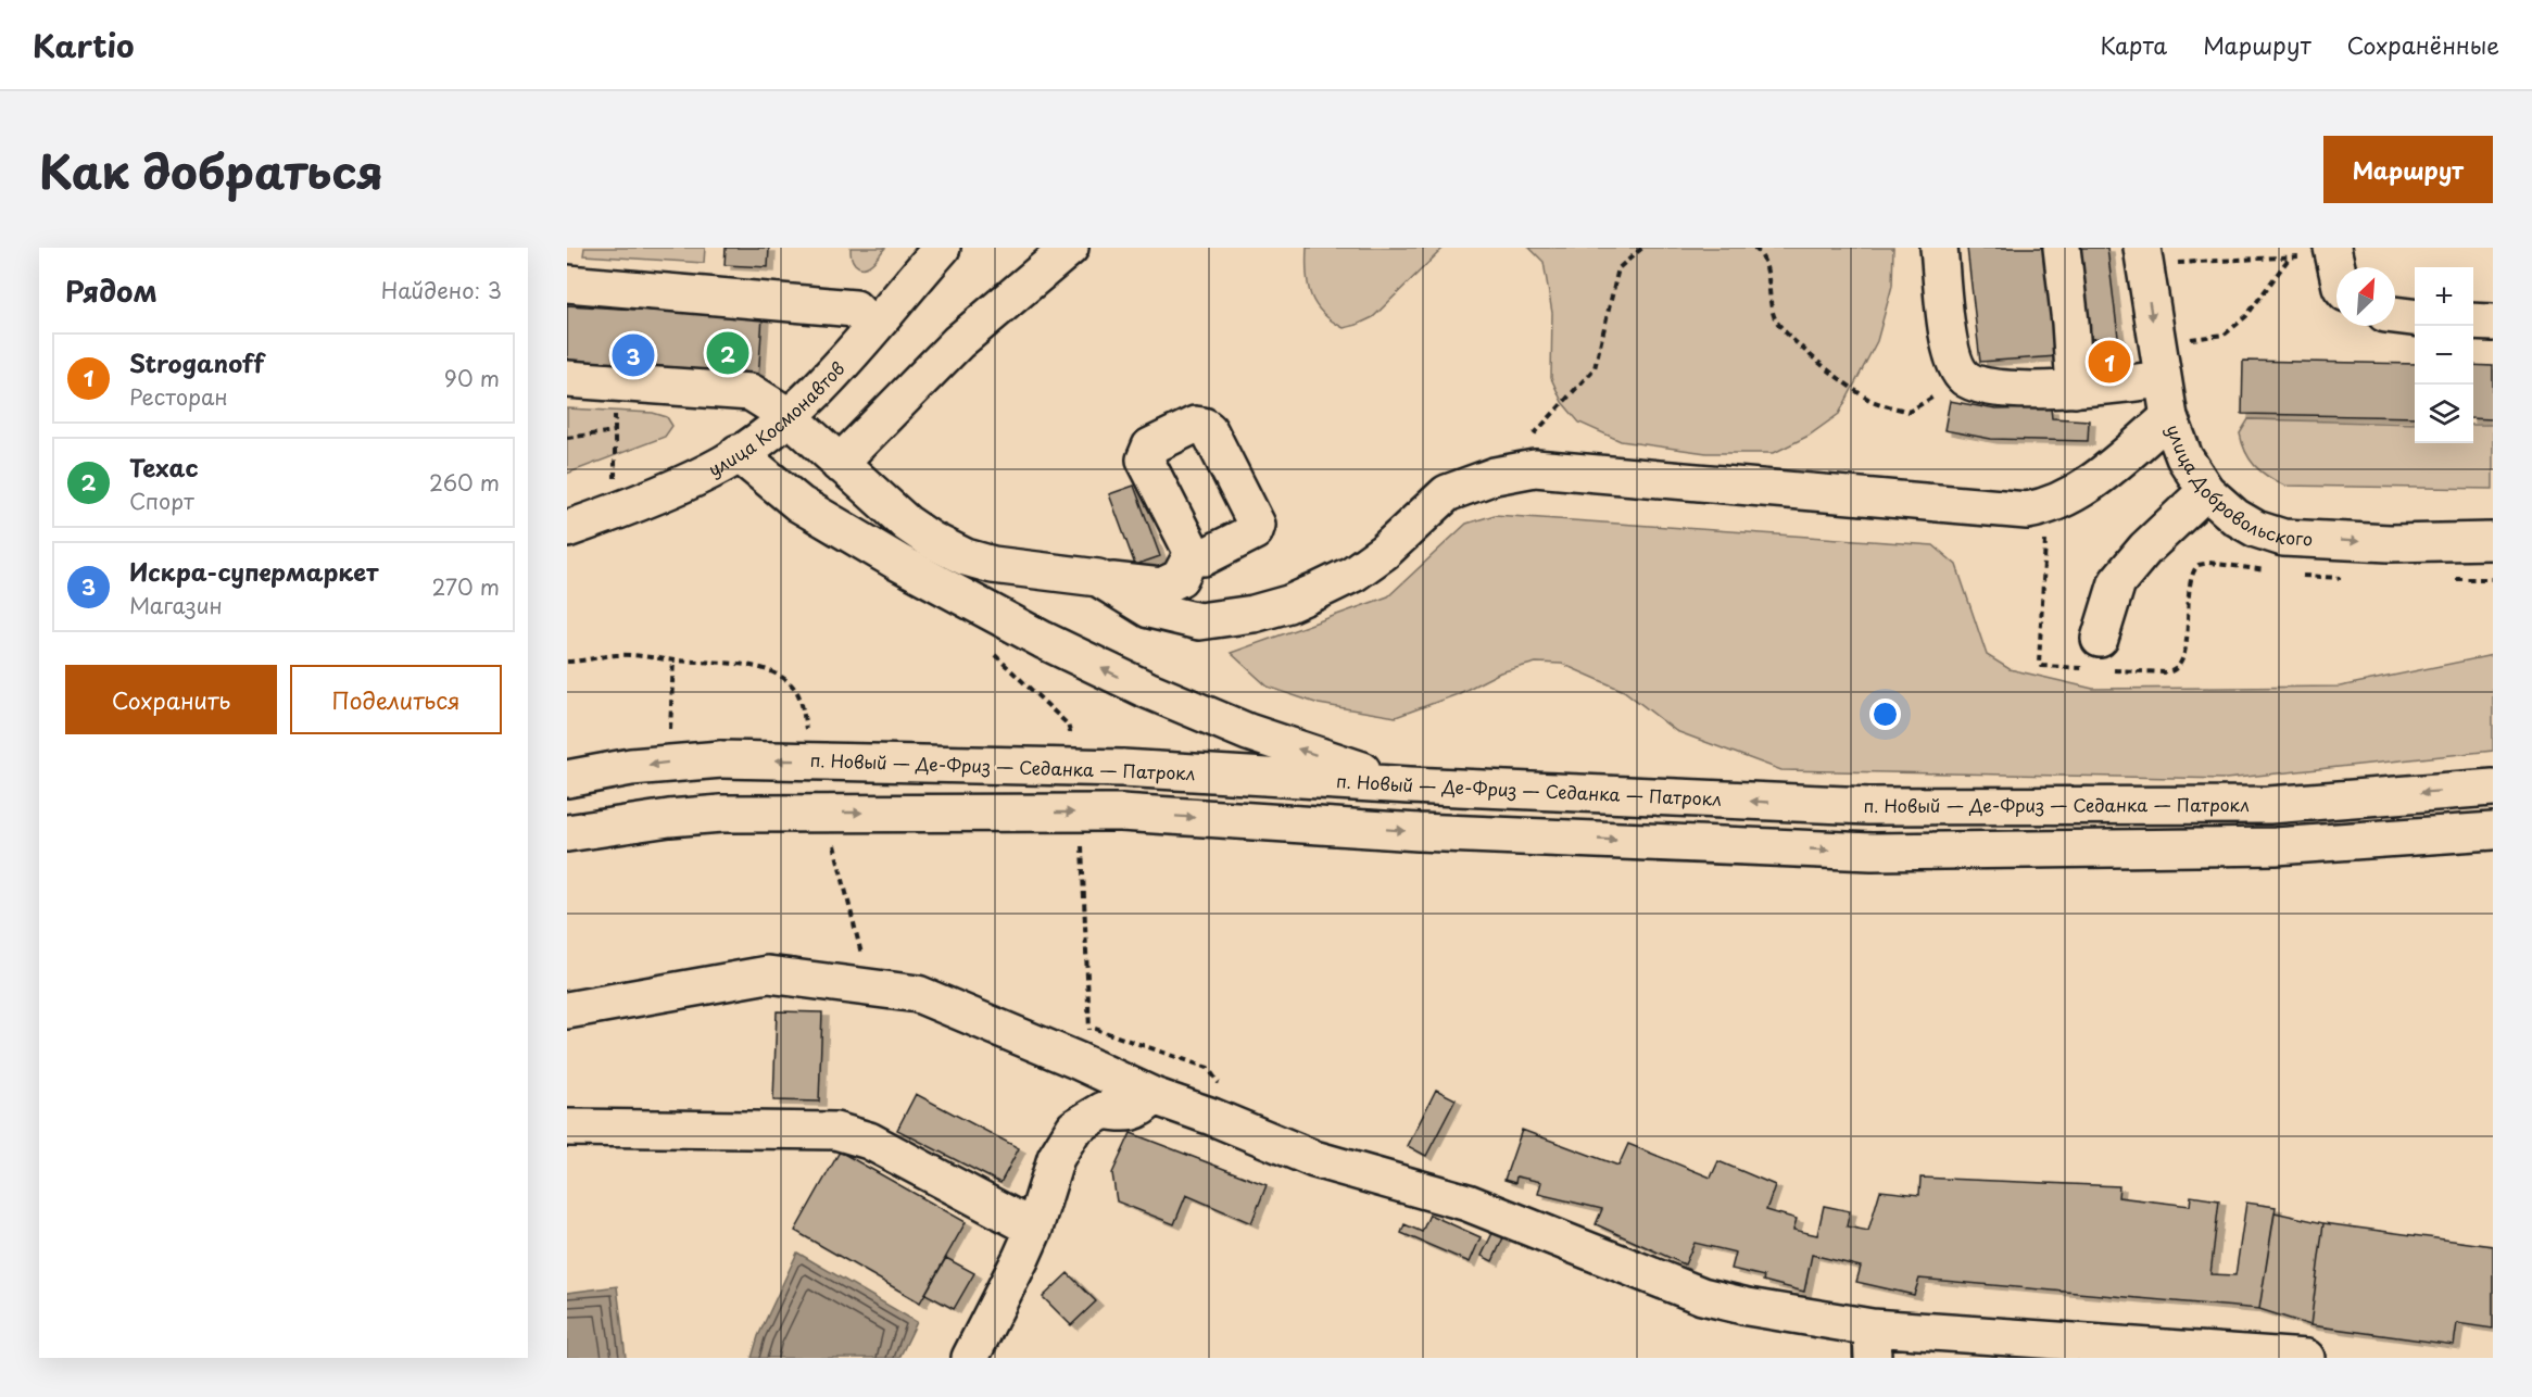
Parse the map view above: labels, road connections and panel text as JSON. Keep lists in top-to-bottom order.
{
  "streets": {
    "main road": ["улица Космонавтов", "улица Добровольского", "п. Новый — Де-Фриз — Седанка — Патрокл"]
  },
  "one_way": ["улица Добровольского"],
  "north": "top right",
  "page": {
    "header": "Kartio",
    "nav": ["Карта", "Маршрут", "Сохранённые"],
    "title": "Как добраться",
    "buttons": [
      "Маршрут",
      ["Сохранить", "Поделиться"]
    ],
    "heading": ["Рядом", "Найдено: 3"],
    "map_buttons": ["+", "−"],
    "pins": ["2", "3", "1"],
    "list": [
      {
        "mark": "1",
        "name": "Stroganoff",
        "note": "Ресторан",
        "value": "90 m"
      },
      {
        "mark": "2",
        "name": "Техас",
        "note": "Спорт",
        "value": "260 m"
      },
      {
        "mark": "3",
        "name": "Искра-супермаркет",
        "note": "Магазин",
        "value": "270 m"
      }
    ]
  }
}
